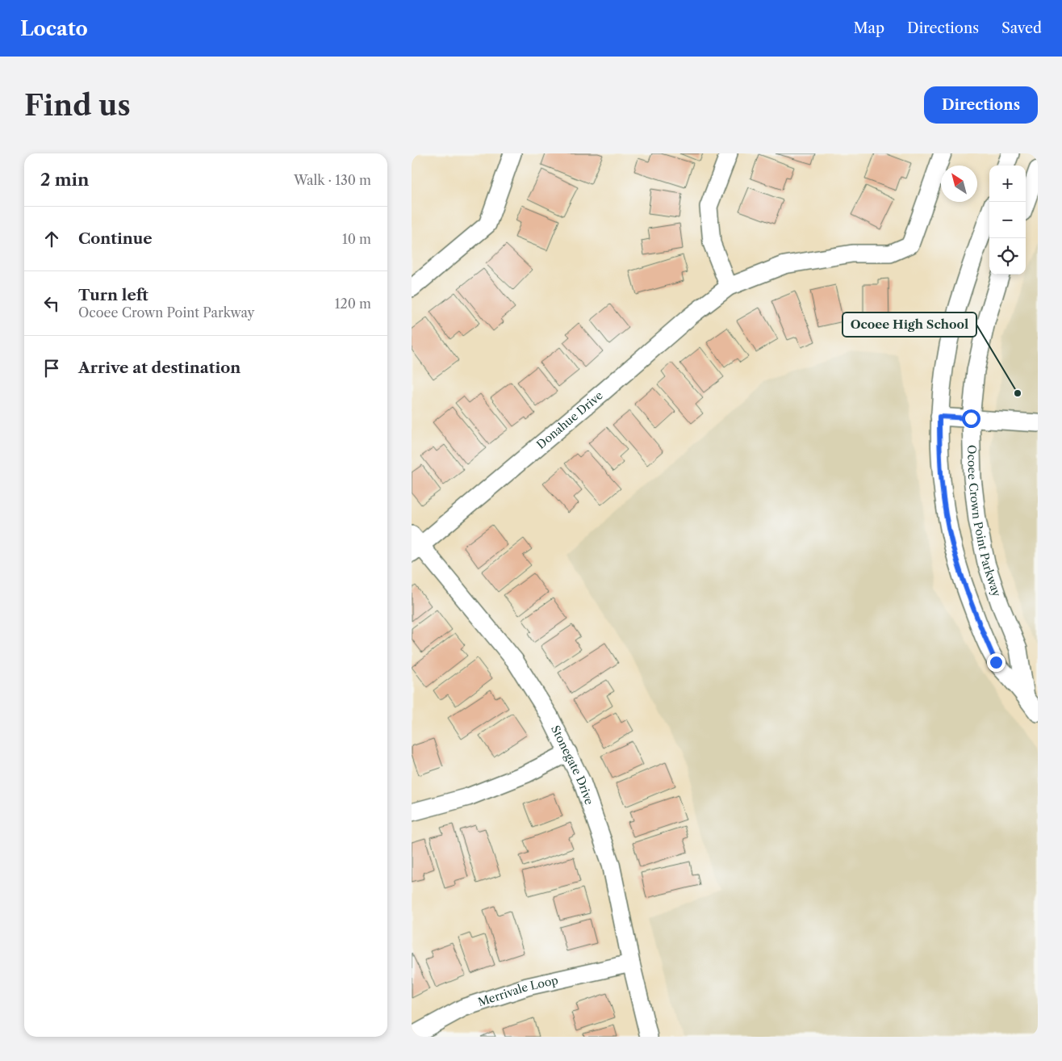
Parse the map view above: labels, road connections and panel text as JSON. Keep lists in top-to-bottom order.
{
  "streets": {
    "street": [
      "Donahue Drive",
      "Ocoee Crown Point Parkway",
      "Stonegate Drive",
      "Merrivale Loop"
    ]
  },
  "crossings": [
    ["Donahue Drive", "Stonegate Drive"],
    ["Stonegate Drive", "Merrivale Loop"]
  ],
  "places": ["Ocoee High School"],
  "north": "top left",
  "page": {
    "header": "Locato",
    "nav": ["Map", "Directions", "Saved"],
    "buttons": "Directions",
    "title": "Find us",
    "heading": ["2 min", "Walk · 130 m"],
    "map_buttons": ["+", "−"],
    "list": [
      ["Continue", "10 m"],
      ["Turn left", "Ocoee Crown Point Parkway", "120 m"],
      "Arrive at destination"
    ]
  }
}
